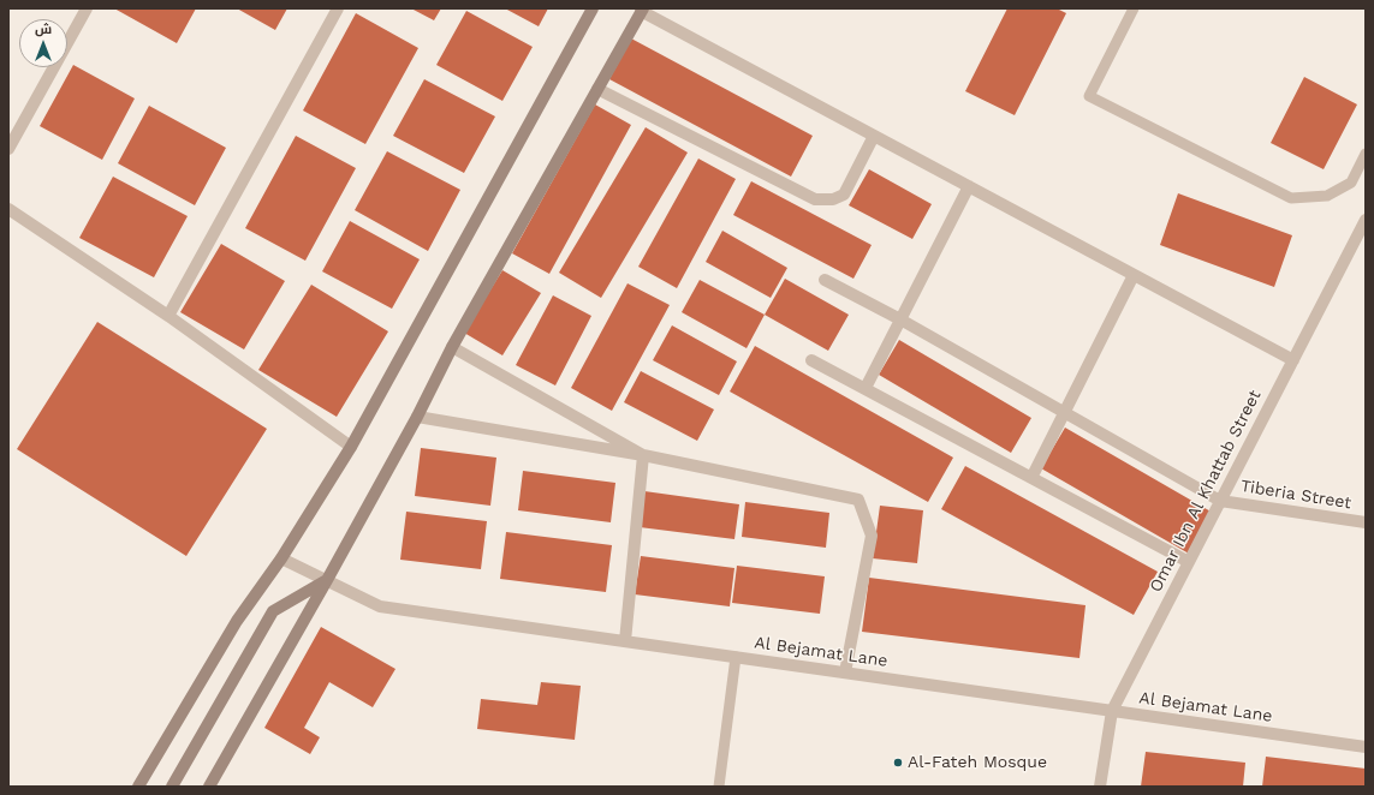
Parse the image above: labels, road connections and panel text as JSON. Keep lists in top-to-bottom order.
{
  "streets": {
    "street": ["Omar Ibn Al Khattab Street", "Tiberia Street", "Al Bejamat Lane"]
  },
  "crossings": [
    ["Omar Ibn Al Khattab Street", "Tiberia Street"],
    ["Omar Ibn Al Khattab Street", "Al Bejamat Lane"]
  ],
  "places": ["Al-Fateh Mosque"],
  "north": "top"
}
